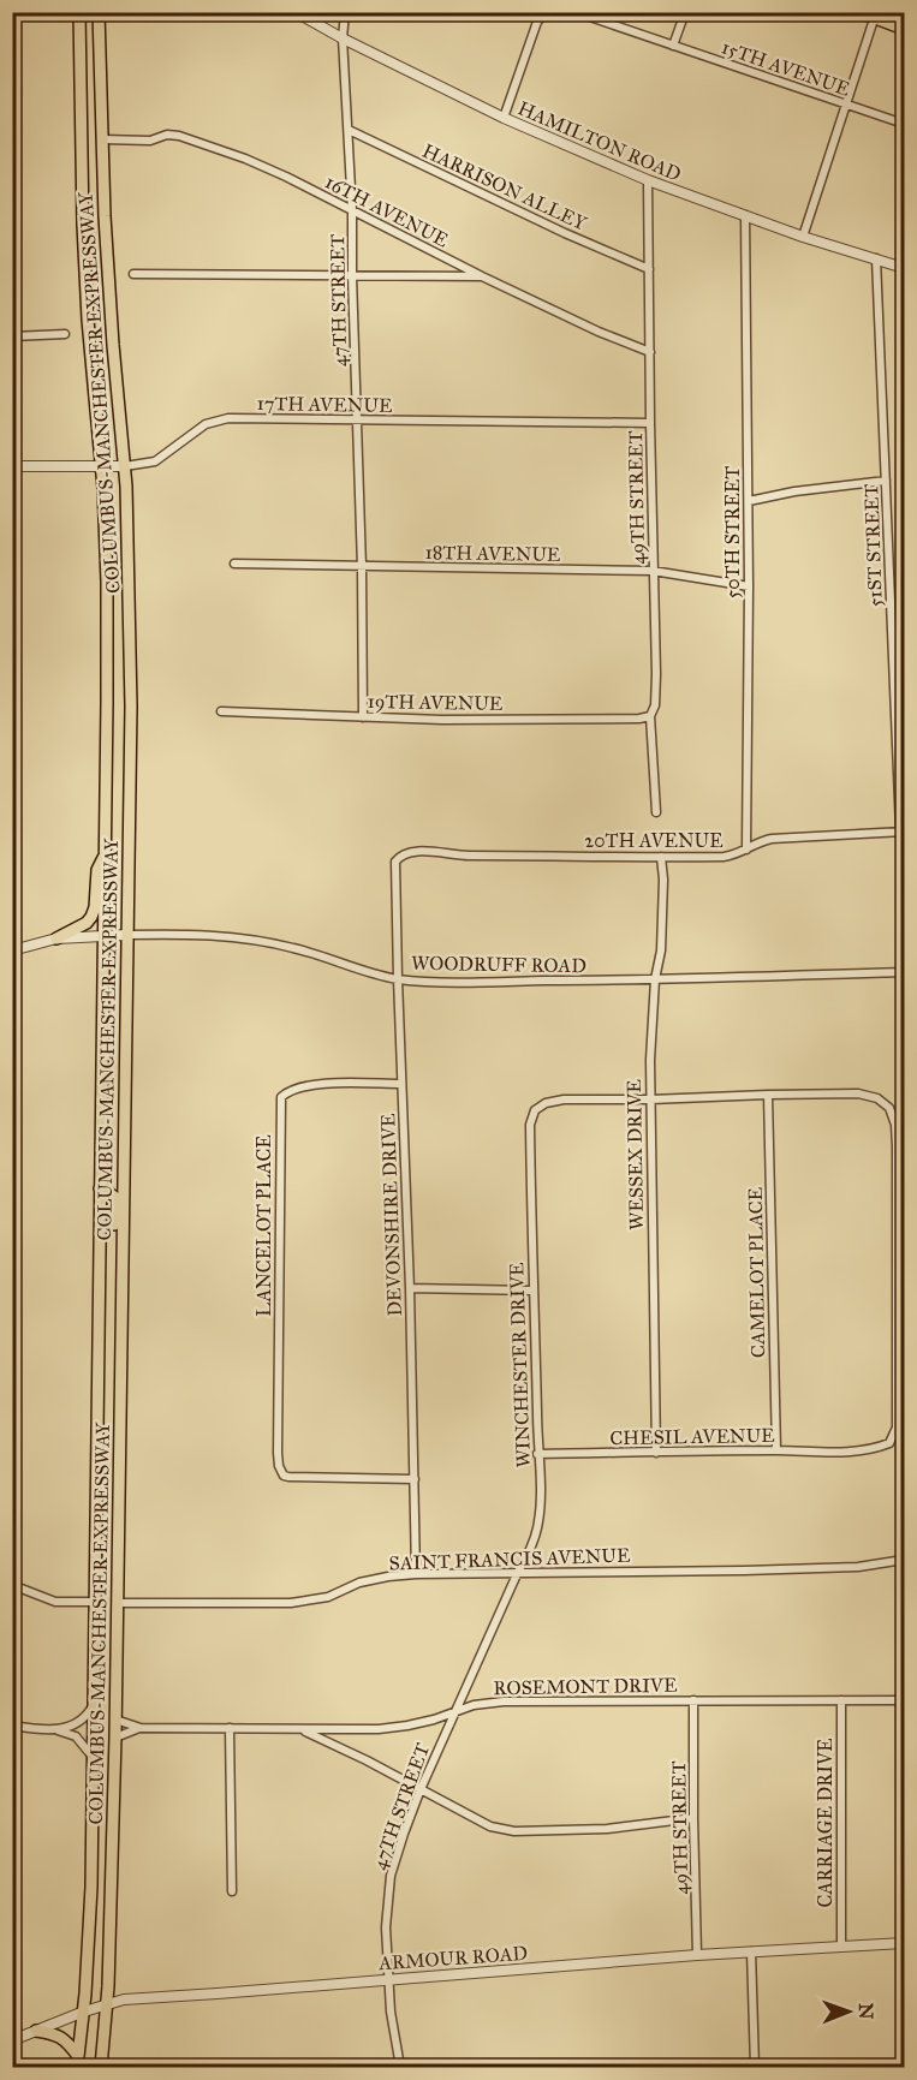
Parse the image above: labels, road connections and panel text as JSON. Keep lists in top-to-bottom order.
{
  "streets": {
    "main road": ["COLUMBUS-MANCHESTER EXPRESSWAY"],
    "street": [
      "15TH AVENUE",
      "HAMILTON ROAD",
      "HARRISON ALLEY",
      "16TH AVENUE",
      "47TH STREET",
      "17TH AVENUE",
      "49TH STREET",
      "50TH STREET",
      "51ST STREET",
      "18TH AVENUE",
      "19TH AVENUE",
      "20TH AVENUE",
      "WOODRUFF ROAD",
      "WESSEX DRIVE",
      "DEVONSHIRE DRIVE",
      "LANCELOT PLACE",
      "CAMELOT PLACE",
      "WINCHESTER DRIVE",
      "CHESIL AVENUE",
      "SAINT FRANCIS AVENUE",
      "ROSEMONT DRIVE",
      "CARRIAGE DRIVE",
      "ARMOUR ROAD"
    ]
  },
  "crossings": [
    ["HAMILTON ROAD", "47TH STREET"],
    ["HAMILTON ROAD", "49TH STREET"],
    ["HAMILTON ROAD", "50TH STREET"],
    ["HAMILTON ROAD", "51ST STREET"],
    ["HARRISON ALLEY", "47TH STREET"],
    ["HARRISON ALLEY", "49TH STREET"],
    ["16TH AVENUE", "47TH STREET"],
    ["16TH AVENUE", "COLUMBUS-MANCHESTER EXPRESSWAY"],
    ["16TH AVENUE", "49TH STREET"],
    ["47TH STREET", "17TH AVENUE"],
    ["47TH STREET", "18TH AVENUE"],
    ["47TH STREET", "19TH AVENUE"],
    ["47TH STREET", "WINCHESTER DRIVE"],
    ["47TH STREET", "SAINT FRANCIS AVENUE"],
    ["47TH STREET", "ROSEMONT DRIVE"],
    ["47TH STREET", "ARMOUR ROAD"],
    ["COLUMBUS-MANCHESTER EXPRESSWAY", "17TH AVENUE"],
    ["COLUMBUS-MANCHESTER EXPRESSWAY", "WOODRUFF ROAD"],
    ["COLUMBUS-MANCHESTER EXPRESSWAY", "SAINT FRANCIS AVENUE"],
    ["COLUMBUS-MANCHESTER EXPRESSWAY", "ROSEMONT DRIVE"],
    ["COLUMBUS-MANCHESTER EXPRESSWAY", "ARMOUR ROAD"],
    ["17TH AVENUE", "49TH STREET"],
    ["49TH STREET", "18TH AVENUE"],
    ["49TH STREET", "19TH AVENUE"],
    ["49TH STREET", "ROSEMONT DRIVE"],
    ["49TH STREET", "ARMOUR ROAD"],
    ["50TH STREET", "18TH AVENUE"],
    ["50TH STREET", "20TH AVENUE"],
    ["51ST STREET", "20TH AVENUE"],
    ["20TH AVENUE", "WESSEX DRIVE"],
    ["20TH AVENUE", "DEVONSHIRE DRIVE"],
    ["WOODRUFF ROAD", "WESSEX DRIVE"],
    ["WOODRUFF ROAD", "DEVONSHIRE DRIVE"],
    ["WESSEX DRIVE", "WINCHESTER DRIVE"],
    ["WESSEX DRIVE", "CHESIL AVENUE"],
    ["DEVONSHIRE DRIVE", "LANCELOT PLACE"],
    ["DEVONSHIRE DRIVE", "SAINT FRANCIS AVENUE"],
    ["CAMELOT PLACE", "CHESIL AVENUE"],
    ["WINCHESTER DRIVE", "CHESIL AVENUE"],
    ["WINCHESTER DRIVE", "SAINT FRANCIS AVENUE"],
    ["ROSEMONT DRIVE", "CARRIAGE DRIVE"],
    ["CARRIAGE DRIVE", "ARMOUR ROAD"]
  ],
  "north": "right"
}
